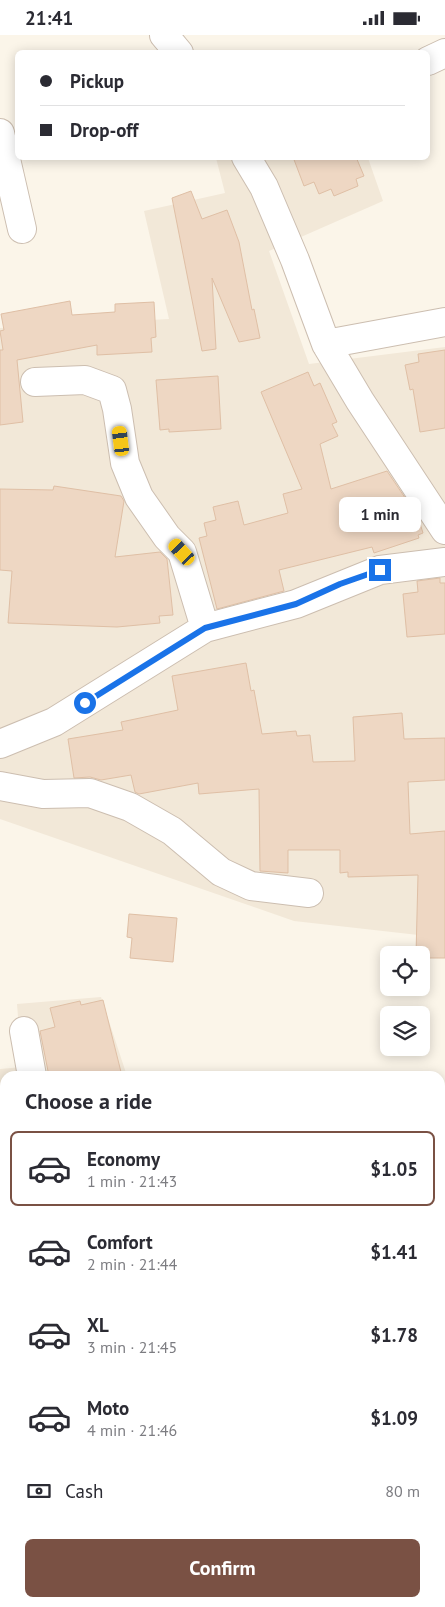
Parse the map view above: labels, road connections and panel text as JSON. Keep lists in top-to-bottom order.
{
  "page": {
    "status": "21:41",
    "banner": ["Pickup", "Drop-off"],
    "bubble": "1 min",
    "heading": "Choose a ride",
    "list": [
      {
        "name": "Economy",
        "note": "1 min · 21:43",
        "value": "$1.05"
      },
      {
        "name": "Comfort",
        "note": "2 min · 21:44",
        "value": "$1.41"
      },
      {
        "name": "XL",
        "note": "3 min · 21:45",
        "value": "$1.78"
      },
      {
        "name": "Moto",
        "note": "4 min · 21:46",
        "value": "$1.09"
      }
    ],
    "pay": ["Cash", "80 m"],
    "buttons": "Confirm"
  }
}
